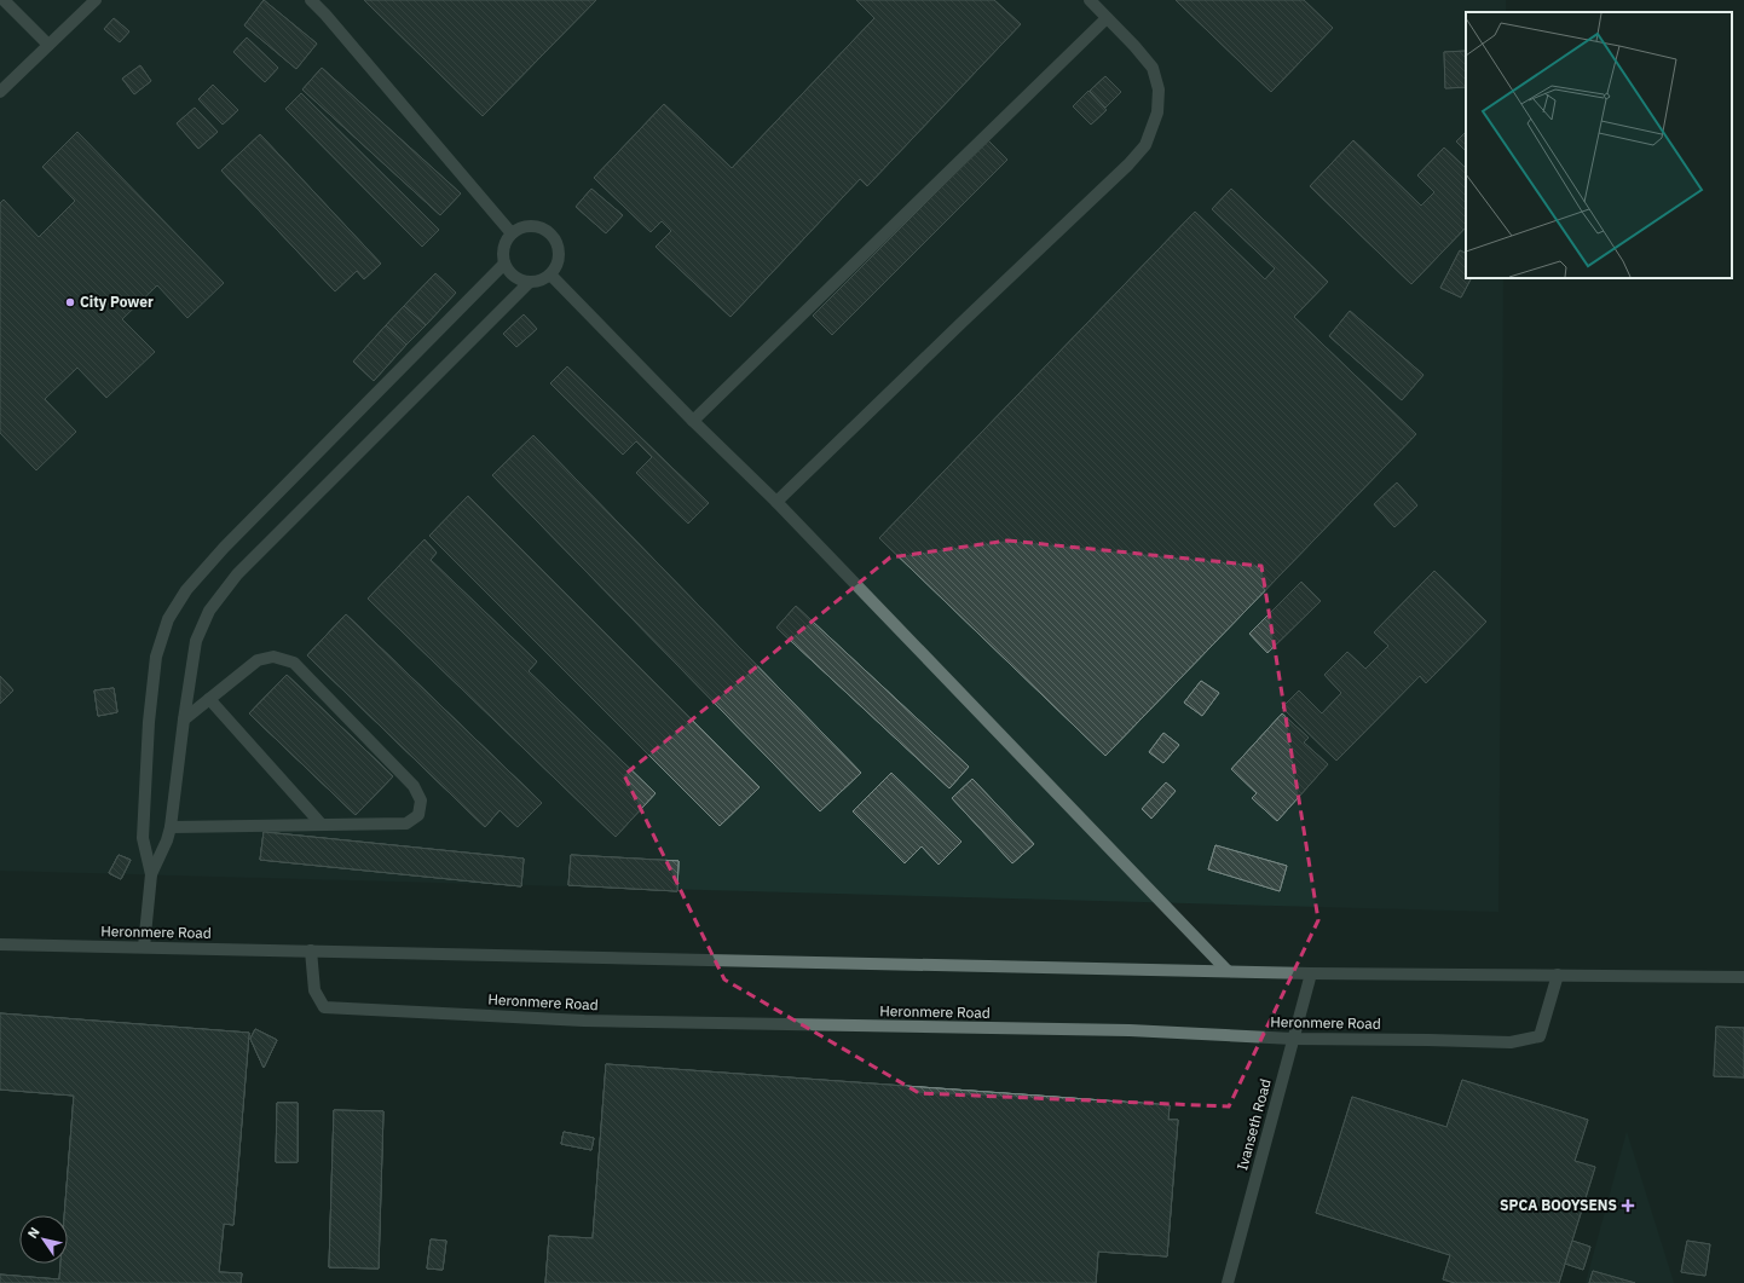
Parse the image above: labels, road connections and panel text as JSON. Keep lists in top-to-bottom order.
{
  "streets": {
    "street": ["Heronmere Road", "Ivanseth Road"]
  },
  "crossings": [
    ["Heronmere Road", "Ivanseth Road"]
  ],
  "places": {
    "other": ["City Power"],
    "health": ["SPCA BOOYSENS"]
  },
  "north": "top left"
}
